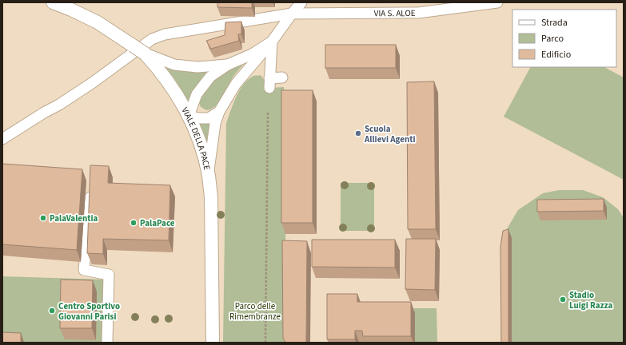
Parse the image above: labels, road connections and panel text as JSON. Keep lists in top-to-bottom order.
{
  "streets": {
    "main road": ["VIALE DELLA PACE"],
    "street": ["VIA S. ALOE"]
  },
  "parks": ["Parco delle Rimembranze"],
  "places": [
    "Scuola Allievi Agenti",
    "PalaValentia",
    "PalaPace",
    "Stadio Luigi Razza",
    "Centro Sportivo Giovanni Parisi"
  ],
  "legend": ["Strada", "Parco", "Edificio"]
}
